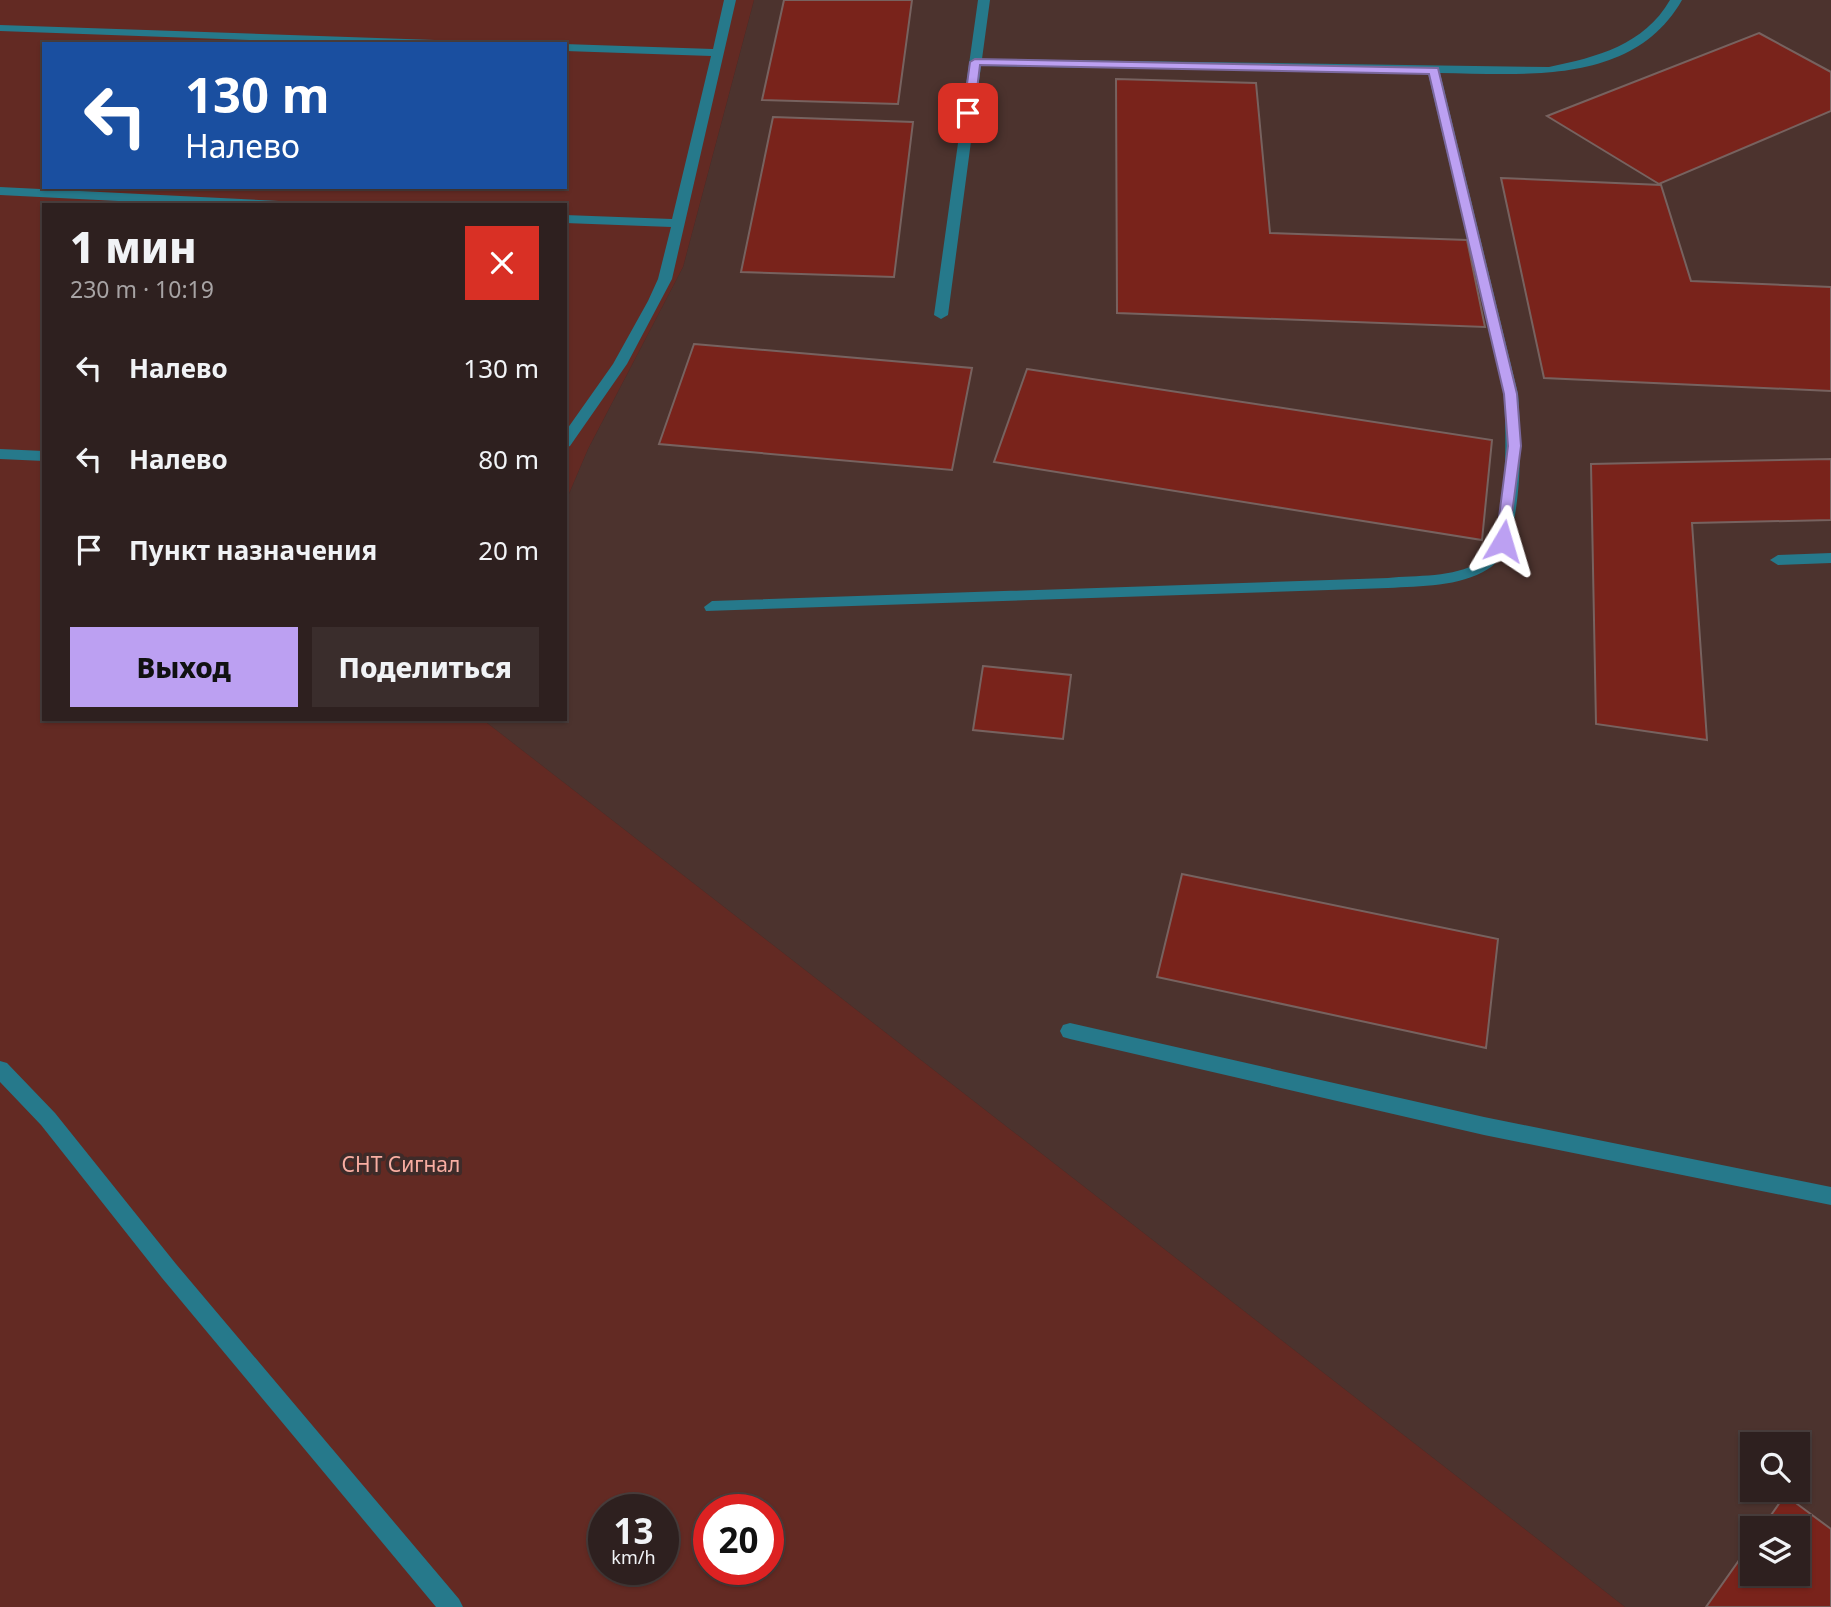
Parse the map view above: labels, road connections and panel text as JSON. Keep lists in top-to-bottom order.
{
  "parks": ["СНТ Сигнал"],
  "page": {
    "turn": ["130 m", "Налево"],
    "heading": ["1 мин", "230 m · 10:19"],
    "list": [
      {
        "name": "Налево",
        "value": "130 m"
      },
      {
        "name": "Налево",
        "value": "80 m"
      },
      {
        "name": "Пункт назначения",
        "value": "20 m"
      }
    ],
    "buttons": ["Выход", "Поделиться"],
    "speed": "13 km/h",
    "limit": "20"
  }
}
